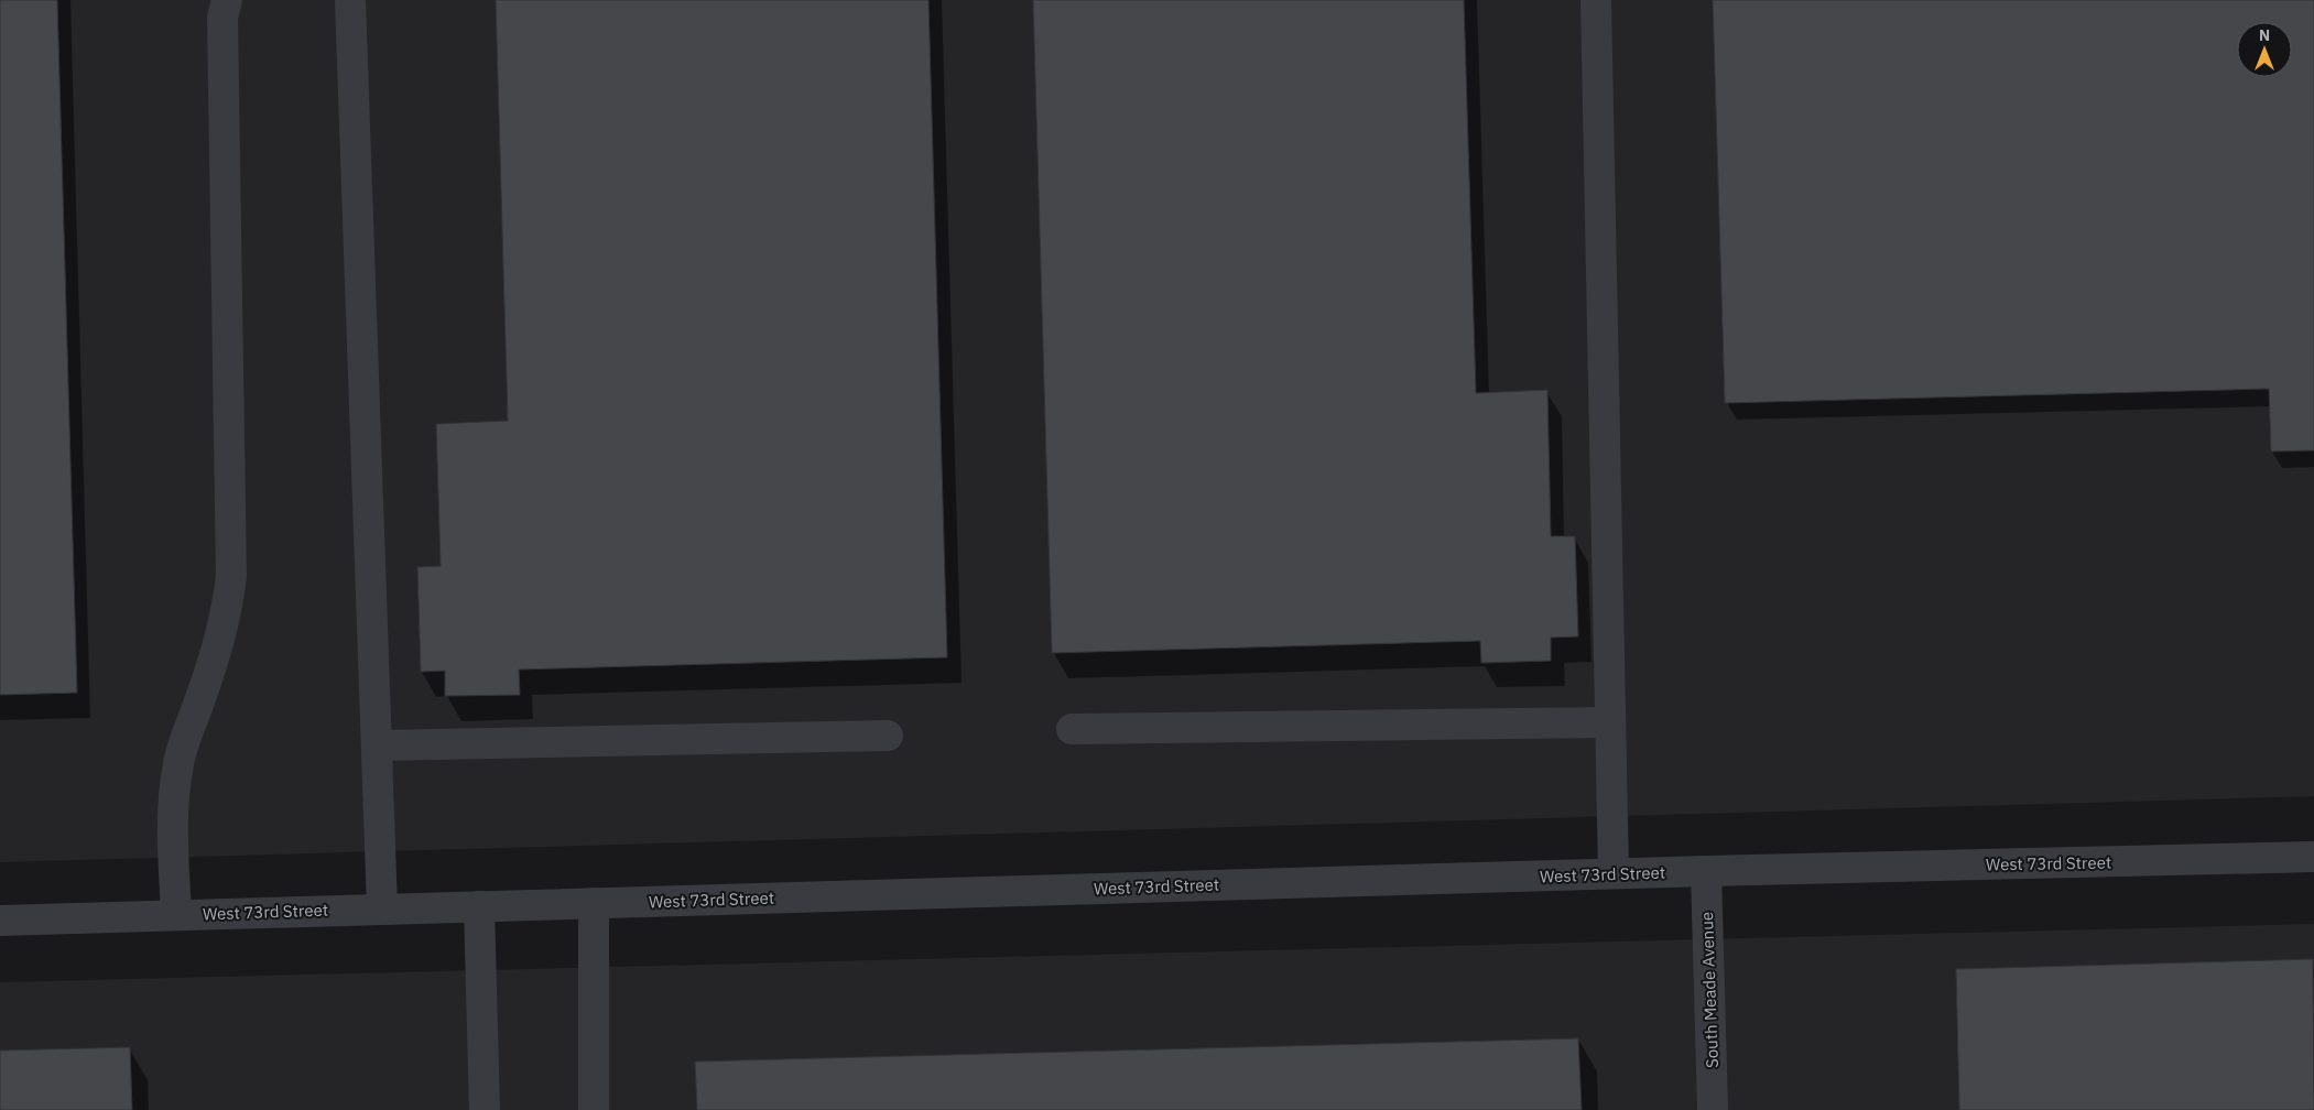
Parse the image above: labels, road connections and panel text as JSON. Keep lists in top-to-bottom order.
{
  "streets": {
    "street": ["West 73rd Street", "South Meade Avenue"]
  },
  "crossings": [
    ["West 73rd Street", "South Meade Avenue"]
  ],
  "north": "top"
}
